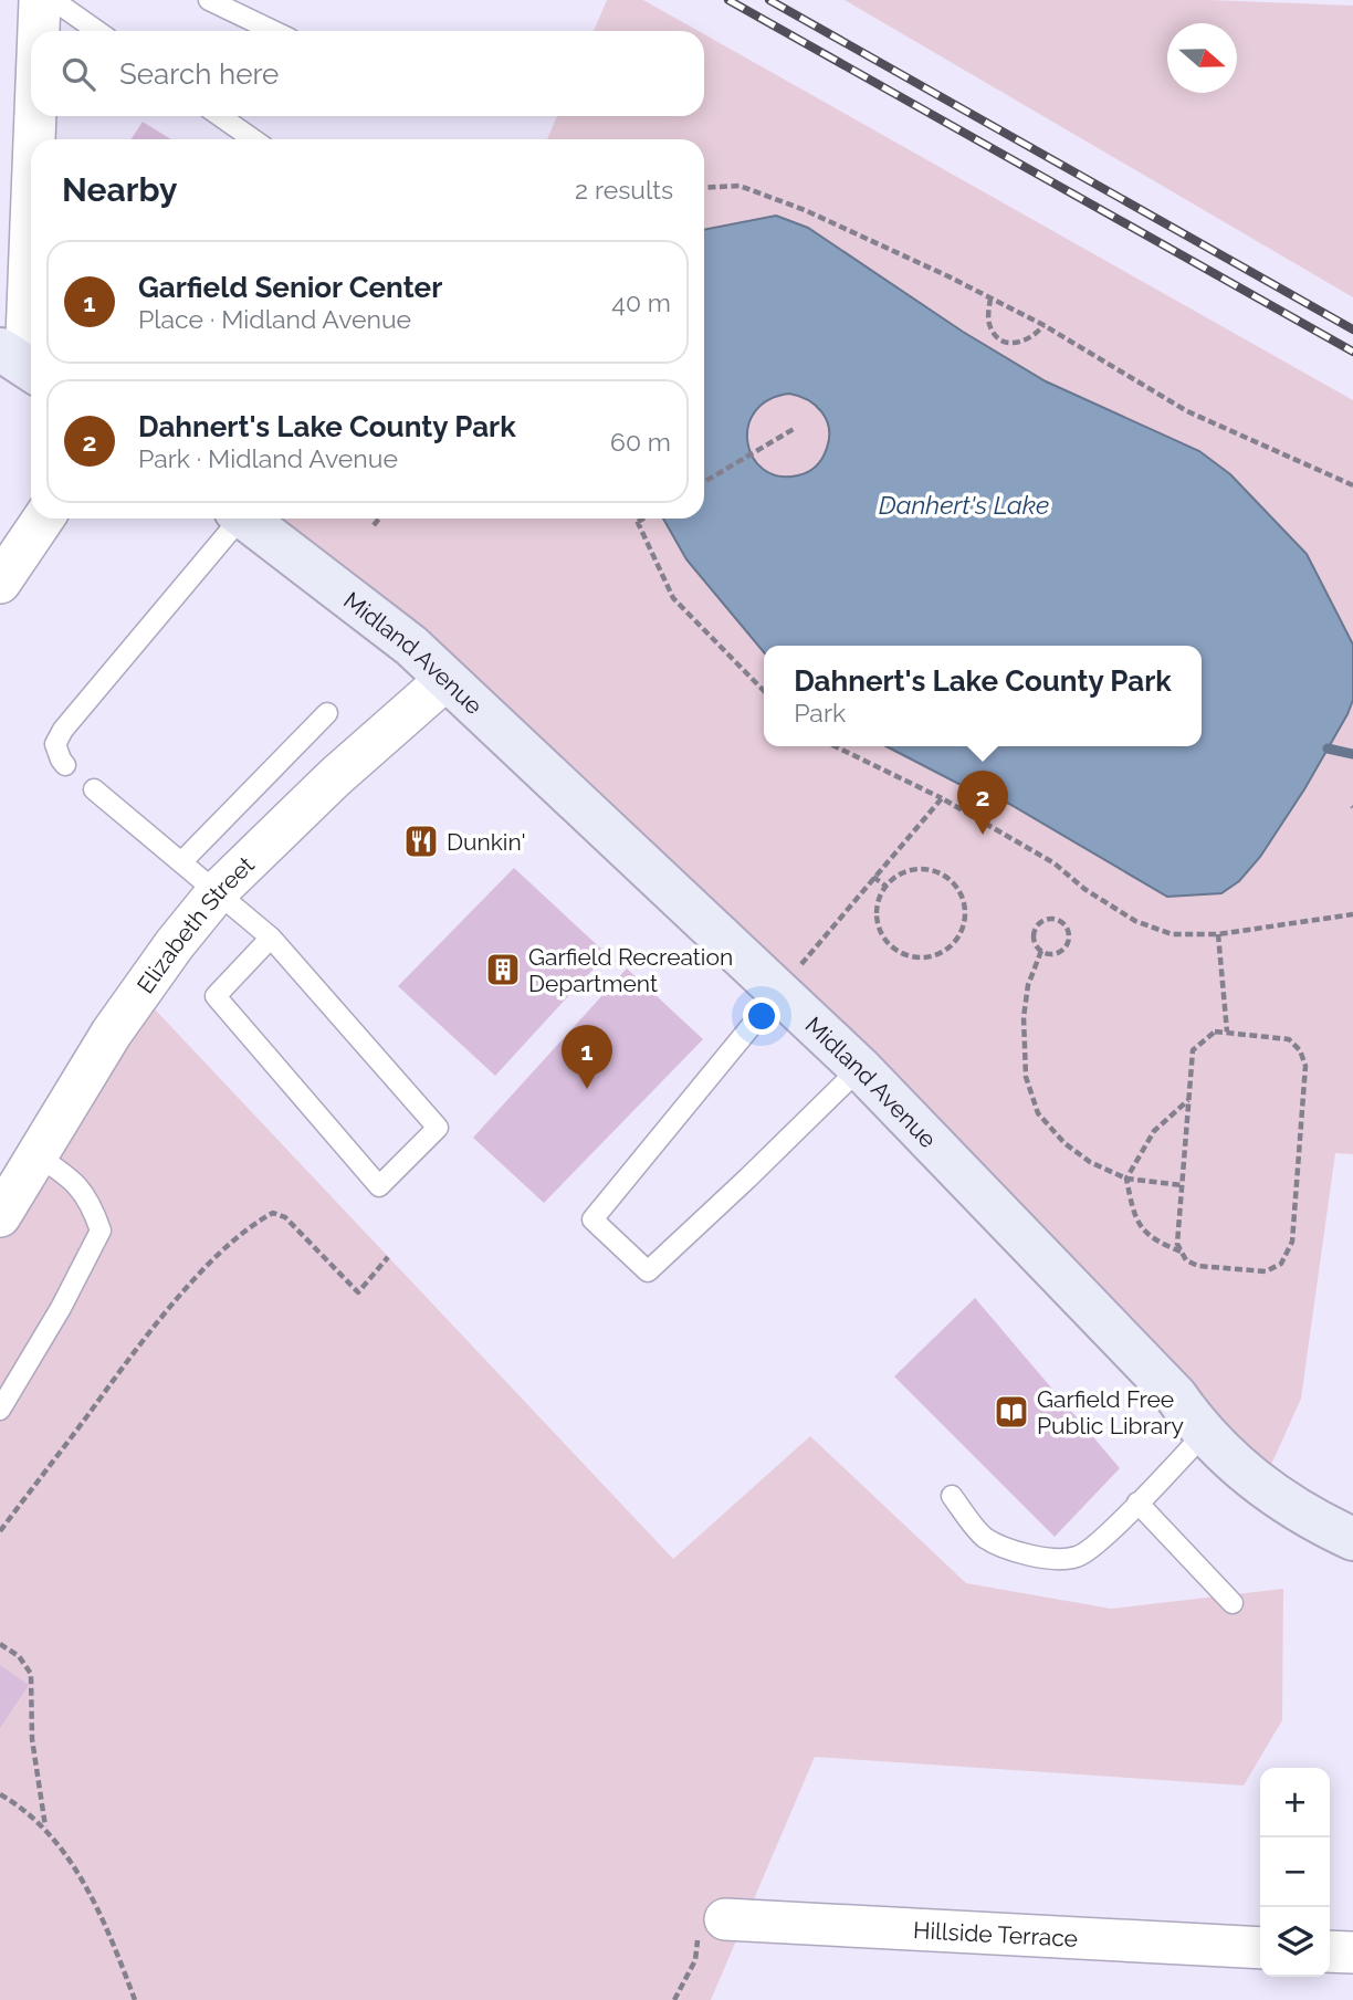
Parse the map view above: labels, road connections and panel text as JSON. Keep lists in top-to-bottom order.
{
  "streets": {
    "street": ["Midland Avenue", "Elizabeth Street", "Hillside Terrace"]
  },
  "crossings": [
    ["Midland Avenue", "Elizabeth Street"]
  ],
  "water": ["Danhert's Lake"],
  "places": {
    "restaurant": ["Dunkin'"],
    "building": ["Garfield Recreation Department"],
    "library": ["Garfield Free Public Library"]
  },
  "north": "right",
  "page": {
    "search": "Search here",
    "heading": ["Nearby", "2 results"],
    "list": [
      {
        "mark": "1",
        "name": "Garfield Senior Center",
        "note": "Place · Midland Avenue",
        "value": "40 m"
      },
      {
        "mark": "2",
        "name": "Dahnert's Lake County Park",
        "note": "Park · Midland Avenue",
        "value": "60 m"
      }
    ],
    "popup": ["Dahnert's Lake County Park", "Park"],
    "pins": ["2", "1"],
    "map_buttons": ["+", "−"]
  }
}
